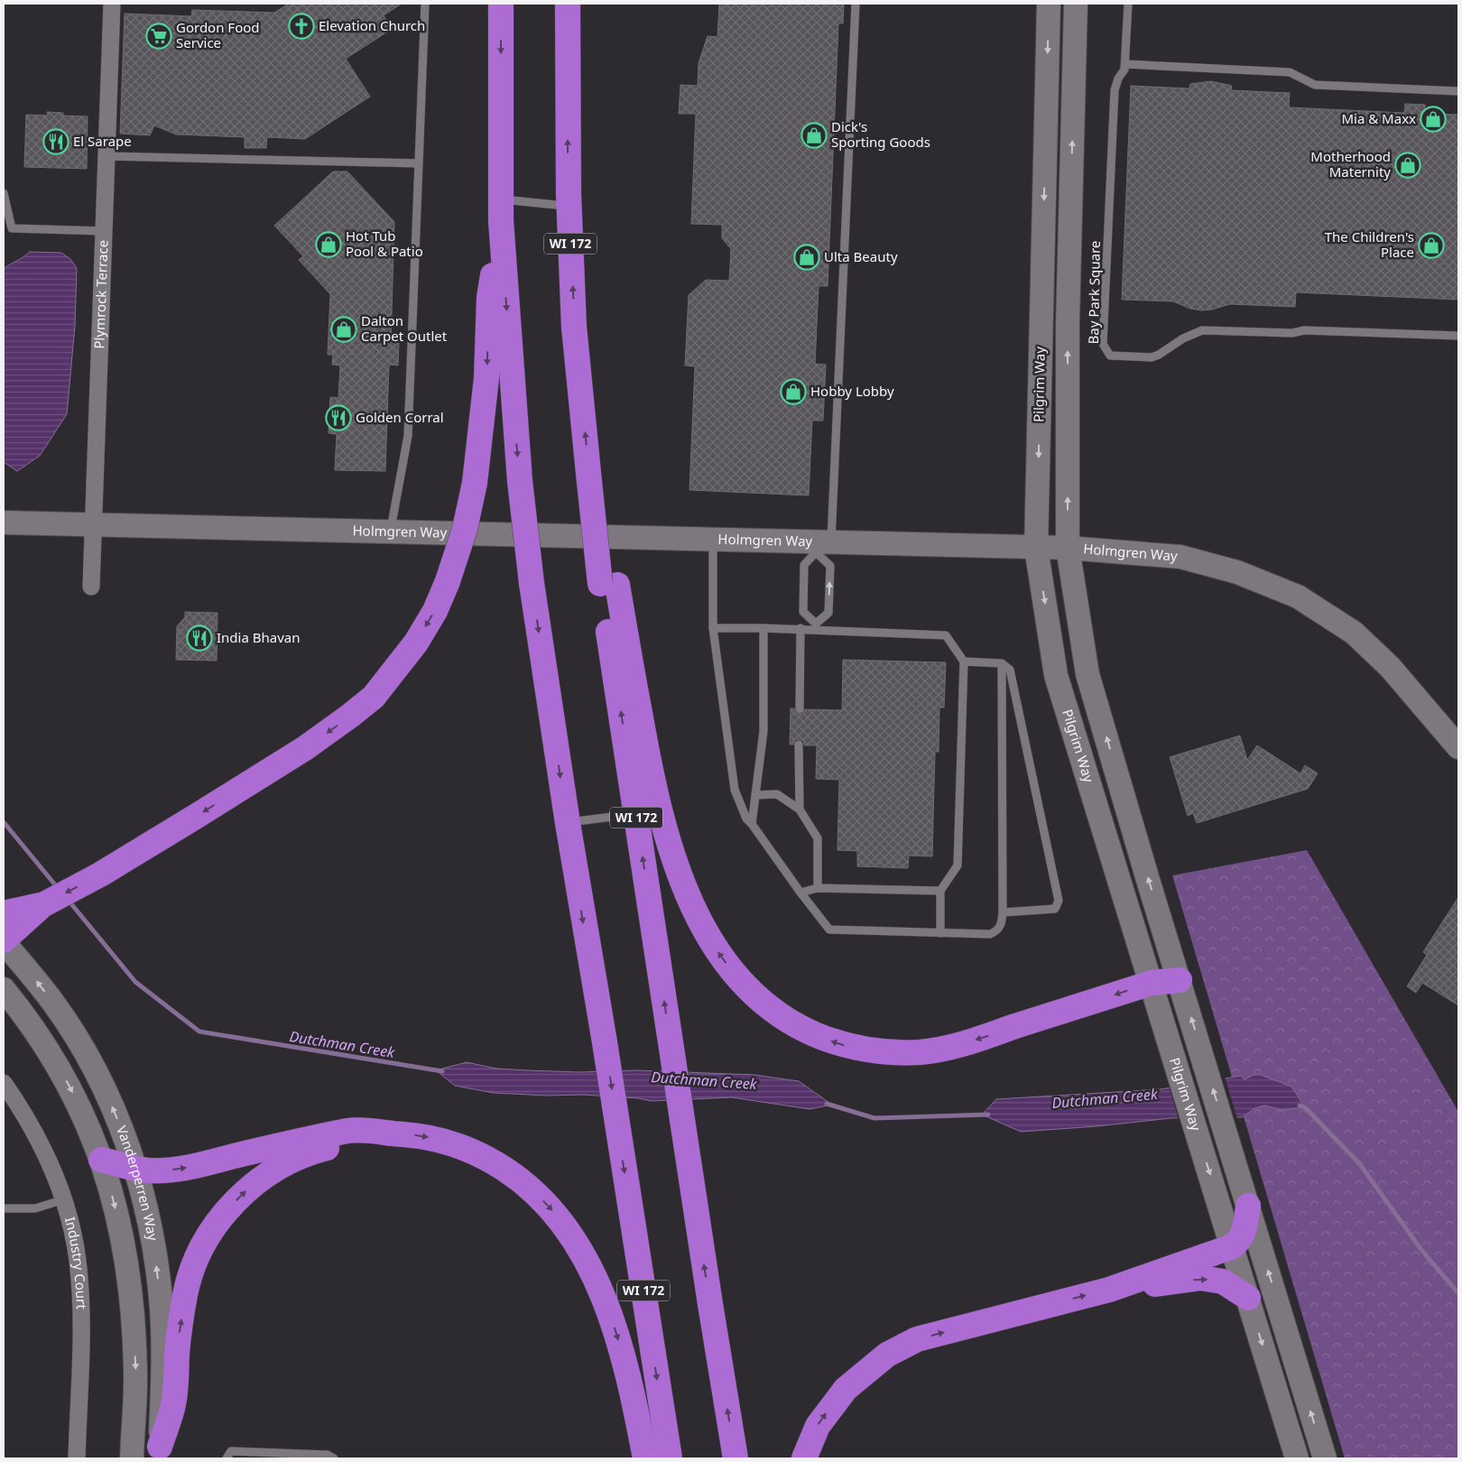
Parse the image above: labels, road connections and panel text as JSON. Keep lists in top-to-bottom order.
{
  "streets": {
    "highway": ["WI 172"],
    "street": [
      "Plymrock Terrace",
      "Pilgrim Way",
      "Holmgren Way",
      "Vanderperren Way",
      "Industry Court"
    ],
    "lane": ["Bay Park Square"]
  },
  "crossings": [
    ["Plymrock Terrace", "Holmgren Way"],
    ["Pilgrim Way", "Holmgren Way"]
  ],
  "water": ["Dutchman Creek"],
  "places": {
    "church": ["Elevation Church"],
    "supermarket": ["Gordon Food Service"],
    "shop": [
      "Mia & Maxx",
      "Dick's Sporting Goods",
      "Motherhood Maternity",
      "Hot Tub Pool & Patio",
      "The Children's Place",
      "Ulta Beauty",
      "Dalton Carpet Outlet",
      "Hobby Lobby"
    ],
    "restaurant": ["El Sarape", "Golden Corral", "India Bhavan"]
  }
}
